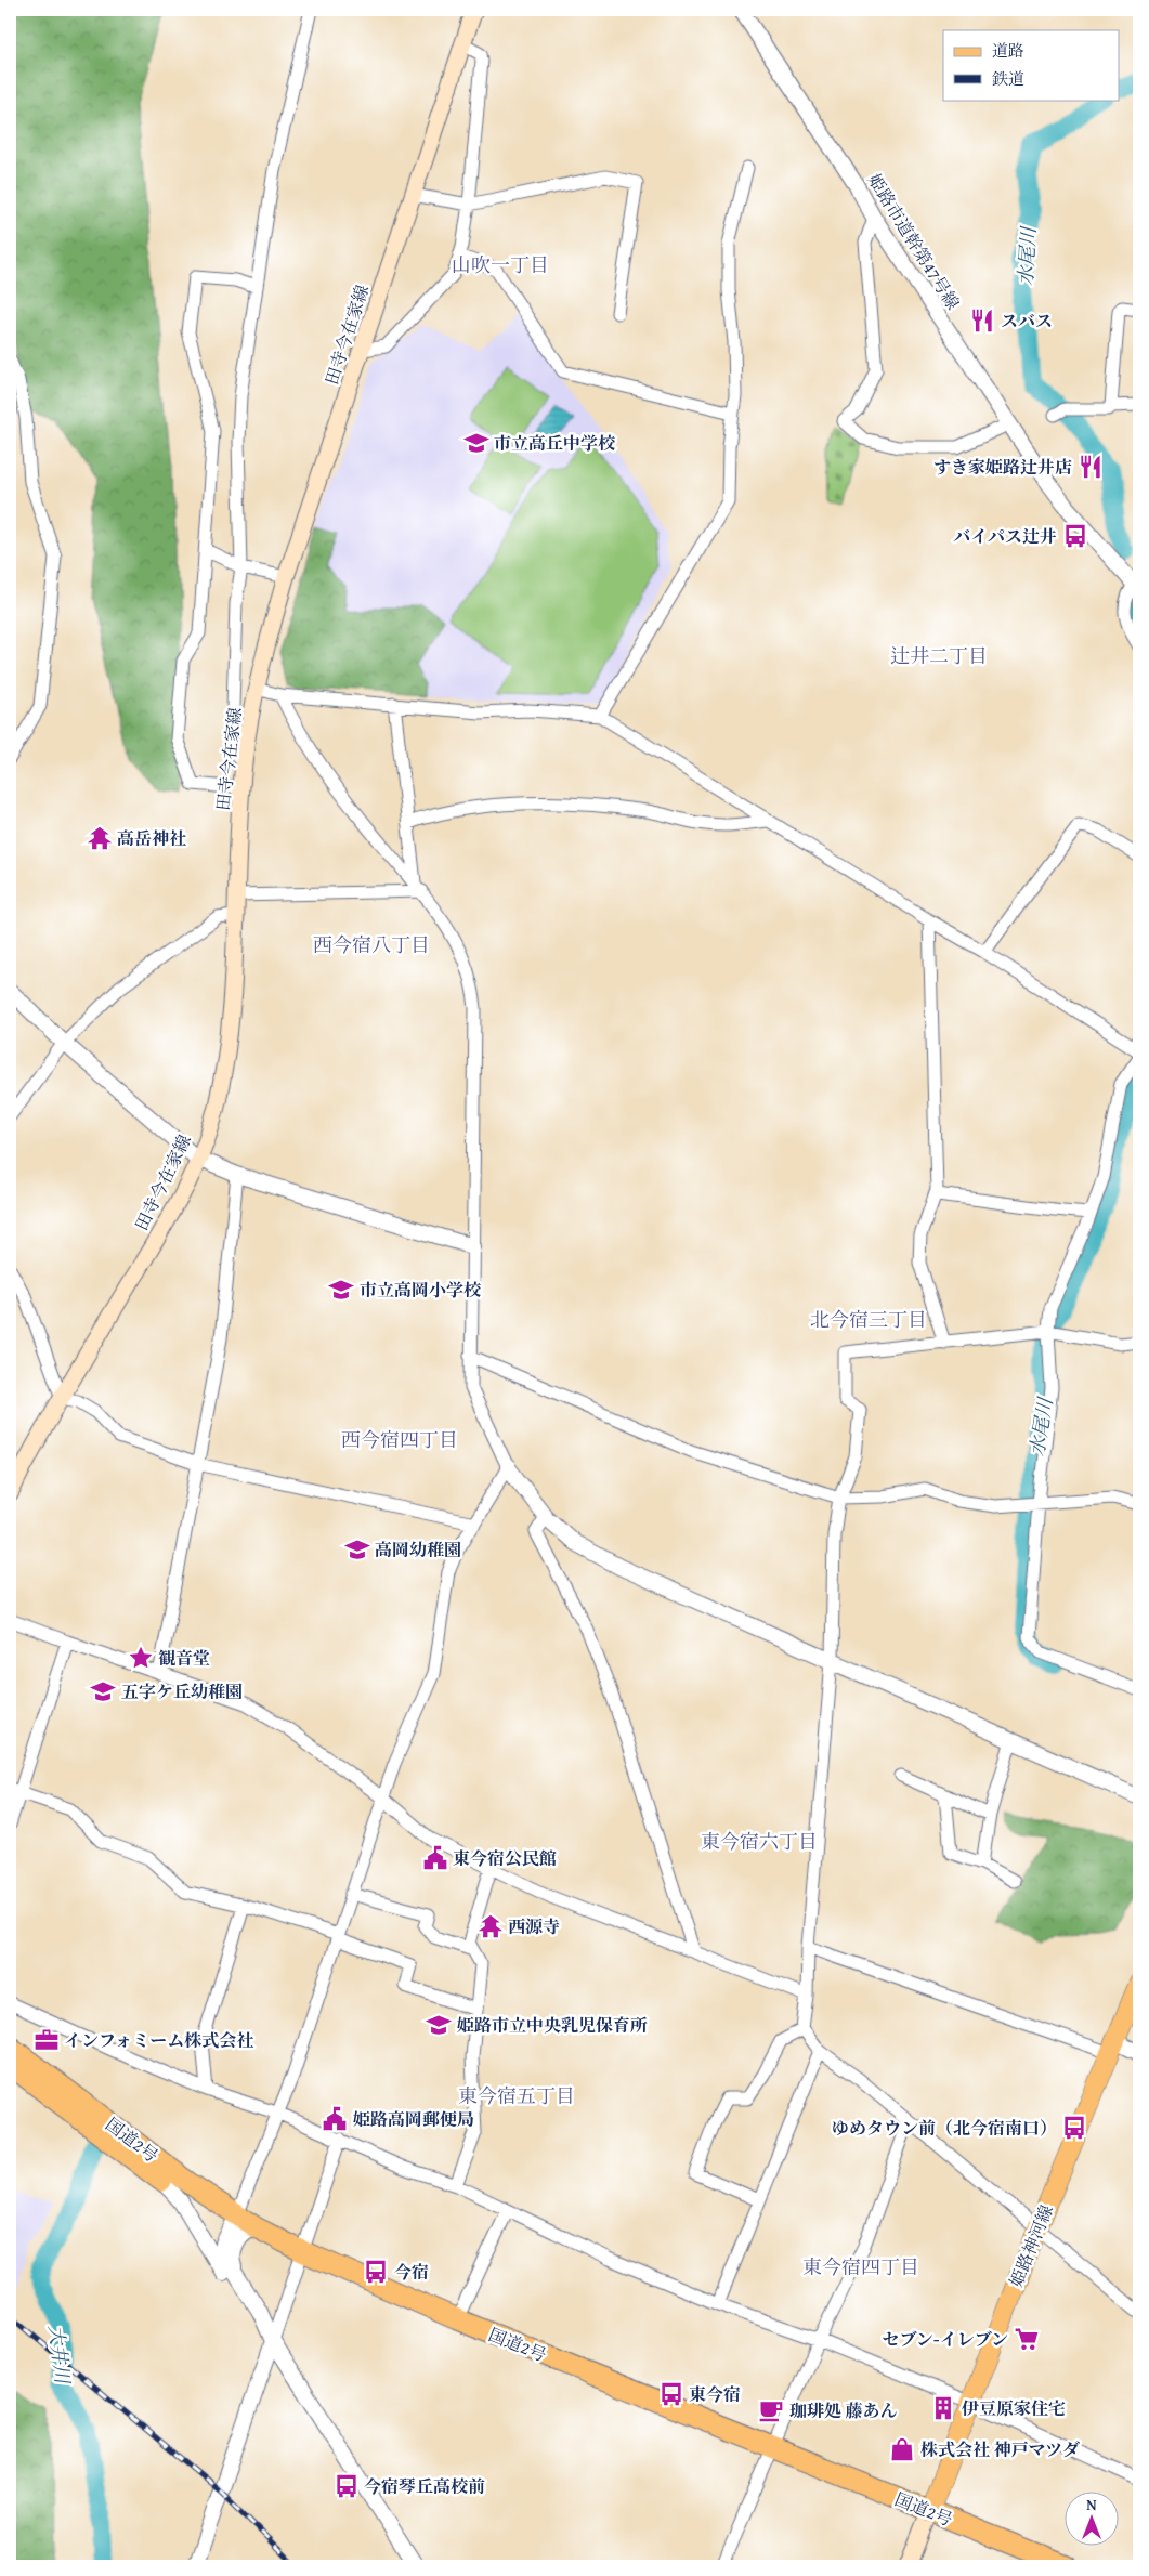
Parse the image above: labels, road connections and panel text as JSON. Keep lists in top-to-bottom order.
{
  "streets": {
    "highway": ["国道2号"],
    "main road": ["田寺今在家線", "姫路神河線"],
    "street": ["姫路市道幹第47号線"]
  },
  "crossings": [
    ["国道2号", "姫路神河線"]
  ],
  "districts": [
    "山吹一丁目",
    "辻井二丁目",
    "西今宿八丁目",
    "北今宿三丁目",
    "西今宿四丁目",
    "東今宿六丁目",
    "東今宿五丁目",
    "東今宿四丁目"
  ],
  "water": ["水尾川", "大井川"],
  "places": {
    "restaurant": ["スバス", "すき家姫路辻井店"],
    "school or university": [
      "市立高丘中学校",
      "市立高岡小学校",
      "高岡幼稚園",
      "五字ケ丘幼稚園",
      "姫路市立中央乳児保育所"
    ],
    "bus stop": [
      "バイパス辻井",
      "ゆめタウン前（北今宿南口）",
      "今宿",
      "東今宿",
      "今宿琴丘高校前"
    ],
    "temple": ["高岳神社", "西源寺"],
    "place": ["観音堂"],
    "public building": ["東今宿公民館", "姫路高岡郵便局"],
    "office": ["インフォミーム株式会社"],
    "supermarket": ["セブン-イレブン"],
    "building": ["伊豆原家住宅"],
    "cafe": ["珈琲処 藤あん"],
    "shop": ["株式会社 神戸マツダ"]
  },
  "legend": ["道路", "鉄道"],
  "north": "top"
}
